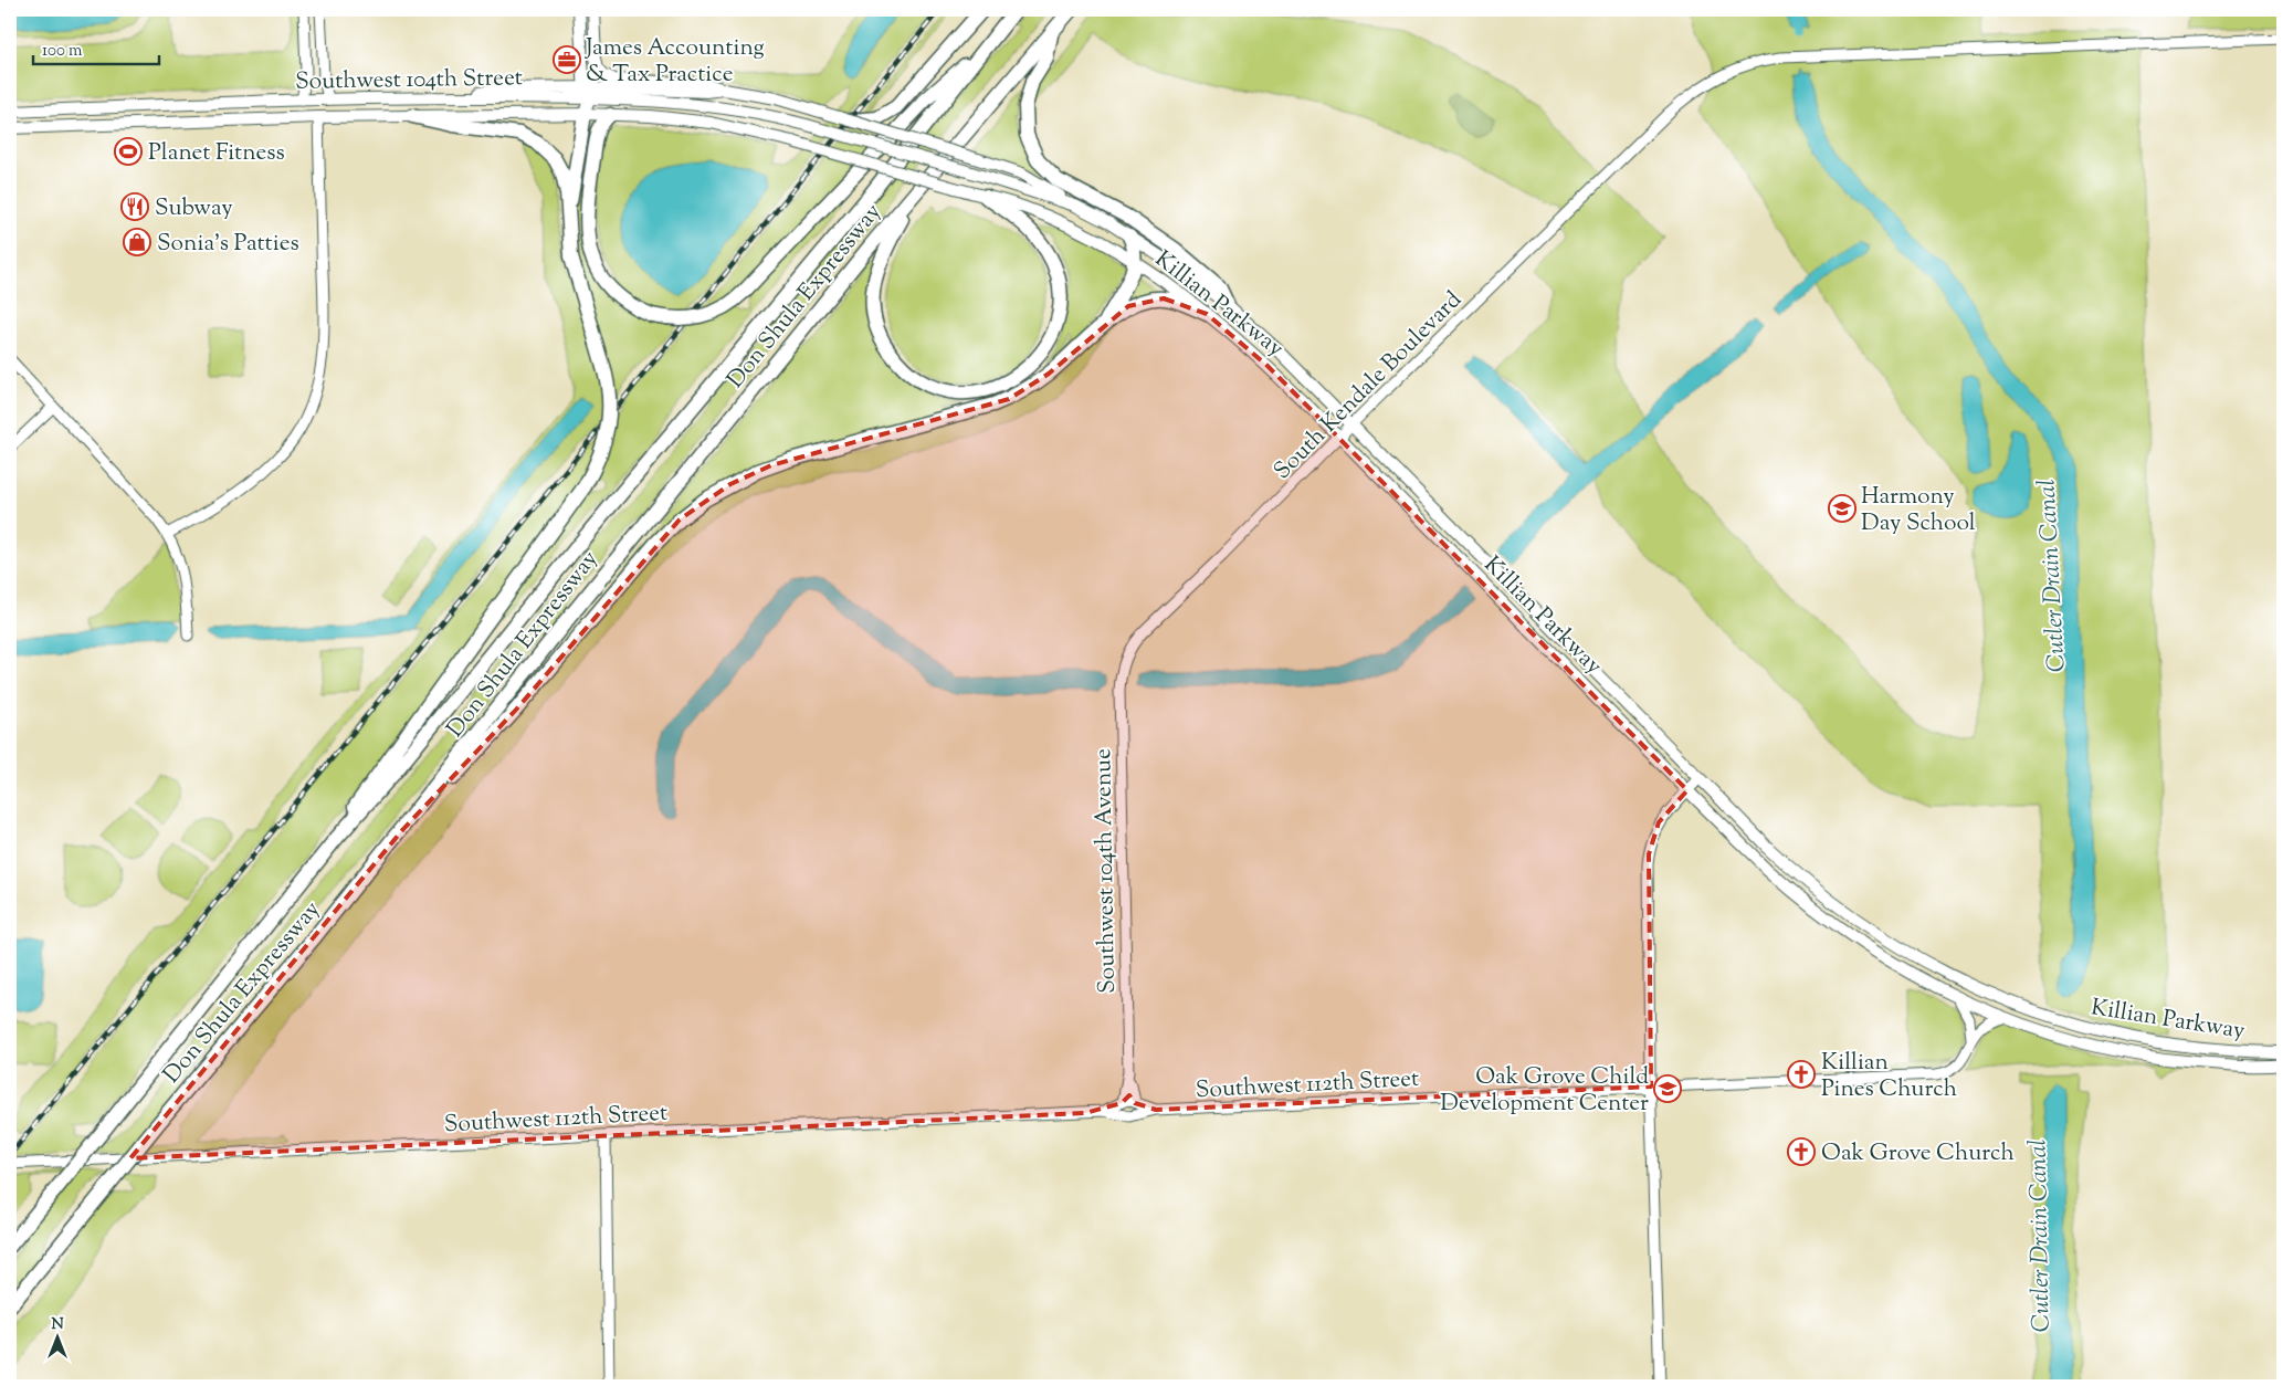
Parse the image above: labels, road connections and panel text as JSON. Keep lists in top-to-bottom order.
{
  "streets": {
    "highway": ["Don Shula Expressway"],
    "main road": ["Southwest 104th Street", "Killian Parkway"],
    "street": ["South Kendale Boulevard", "Southwest 104th Avenue", "Southwest 112th Street"]
  },
  "crossings": [
    ["Southwest 104th Street", "Killian Parkway"],
    ["Killian Parkway", "South Kendale Boulevard"],
    ["Killian Parkway", "Southwest 112th Street"],
    ["South Kendale Boulevard", "Southwest 104th Avenue"],
    ["Southwest 104th Avenue", "Southwest 112th Street"]
  ],
  "water": ["Cutler Drain Canal"],
  "places": {
    "office": ["James Accounting & Tax Practice"],
    "sports": ["Planet Fitness"],
    "restaurant": ["Subway"],
    "shop": ["Sonia's Patties"],
    "school or university": ["Harmony Day School", "Oak Grove Child Development Center"],
    "church": ["Killian Pines Church", "Oak Grove Church"]
  },
  "scale_bar": "100 m",
  "north": "top"
}
